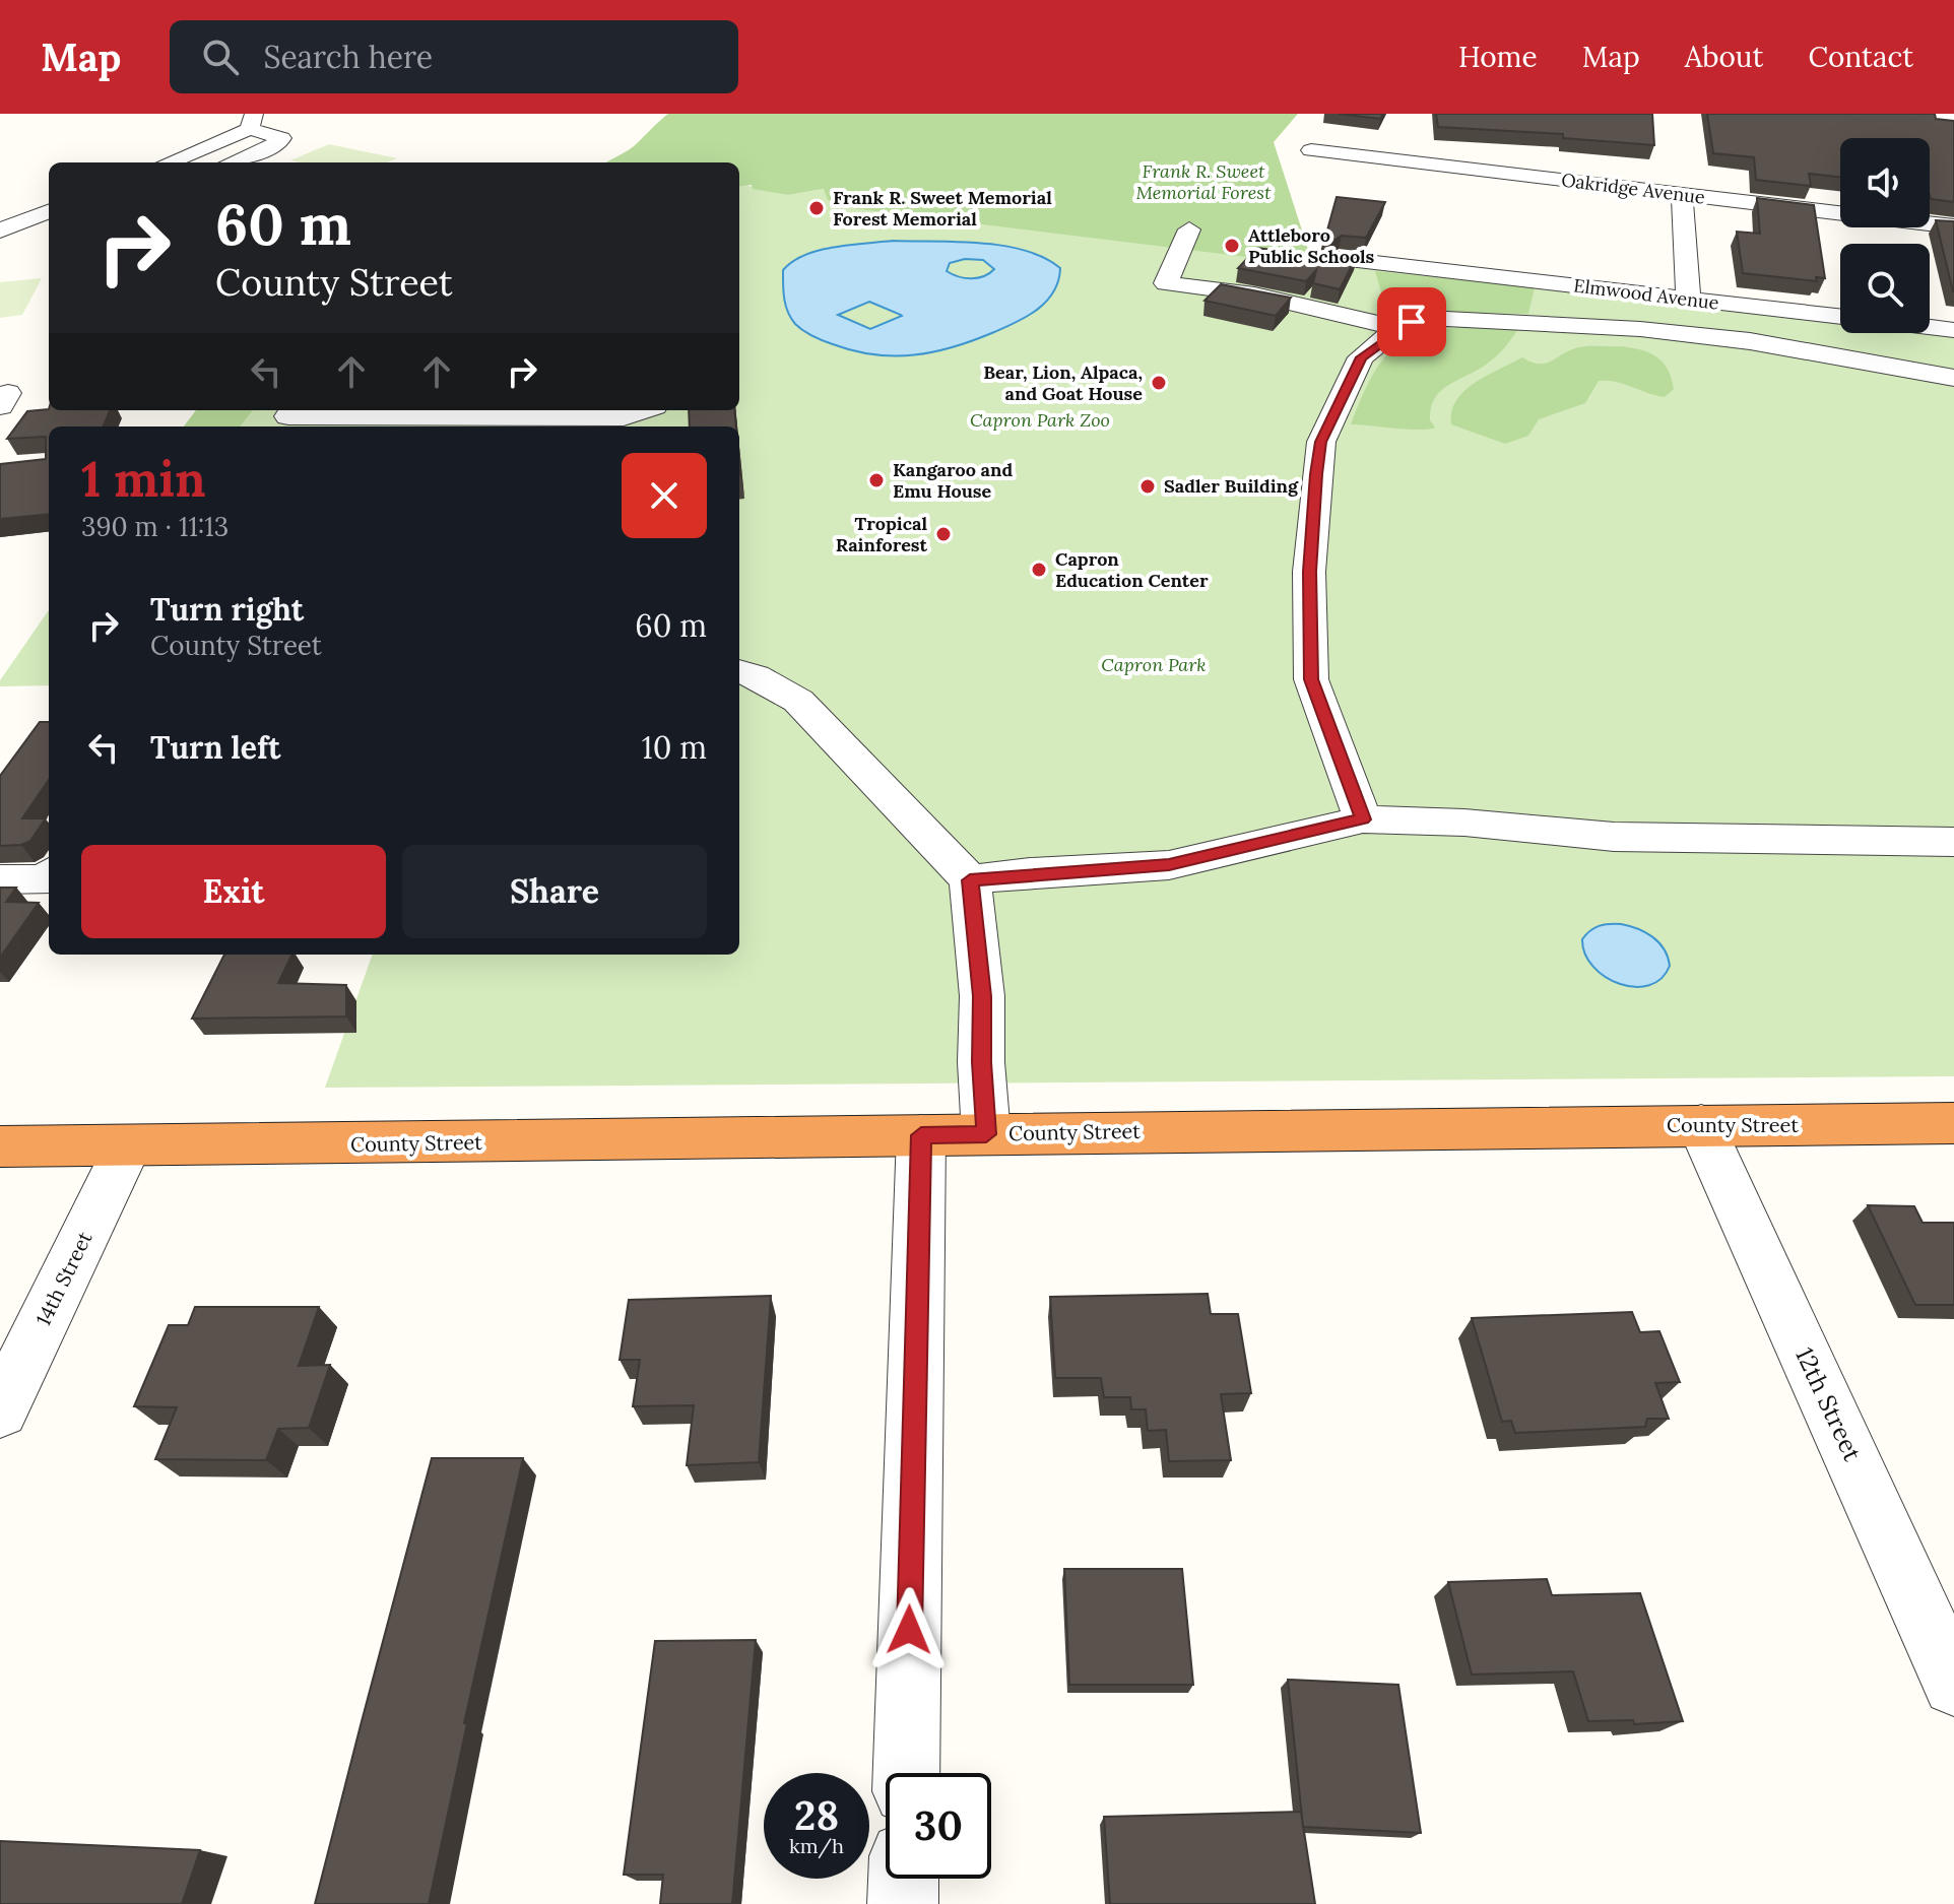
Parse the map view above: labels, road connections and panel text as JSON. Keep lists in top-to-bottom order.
{
  "streets": {
    "highway": ["County Street"],
    "street": [
      "Oakridge Avenue",
      "Elmwood Avenue",
      "14th Street",
      "12th Street"
    ]
  },
  "crossings": [
    ["County Street", "14th Street"],
    ["County Street", "12th Street"]
  ],
  "parks": ["Frank R. Sweet Memorial Forest", "Capron Park Zoo", "Capron Park"],
  "places": [
    "Frank R. Sweet Memorial Forest Memorial",
    "Attleboro Public Schools",
    "Bear, Lion, Alpaca, and Goat House",
    "Kangaroo and Emu House",
    "Sadler Building",
    "Tropical Rainforest",
    "Capron Education Center"
  ],
  "page": {
    "header": "Map",
    "search": "Search here",
    "nav": [
      "Home",
      "Map",
      "About",
      "Contact"
    ],
    "turn": ["60 m", "County Street"],
    "heading": ["1 min", "390 m · 11:13"],
    "list": [
      {
        "name": "Turn right",
        "note": "County Street",
        "value": "60 m"
      },
      {
        "name": "Turn left",
        "value": "10 m"
      }
    ],
    "buttons": ["Exit", "Share"],
    "speed": "28 km/h",
    "limit": "30"
  }
}
